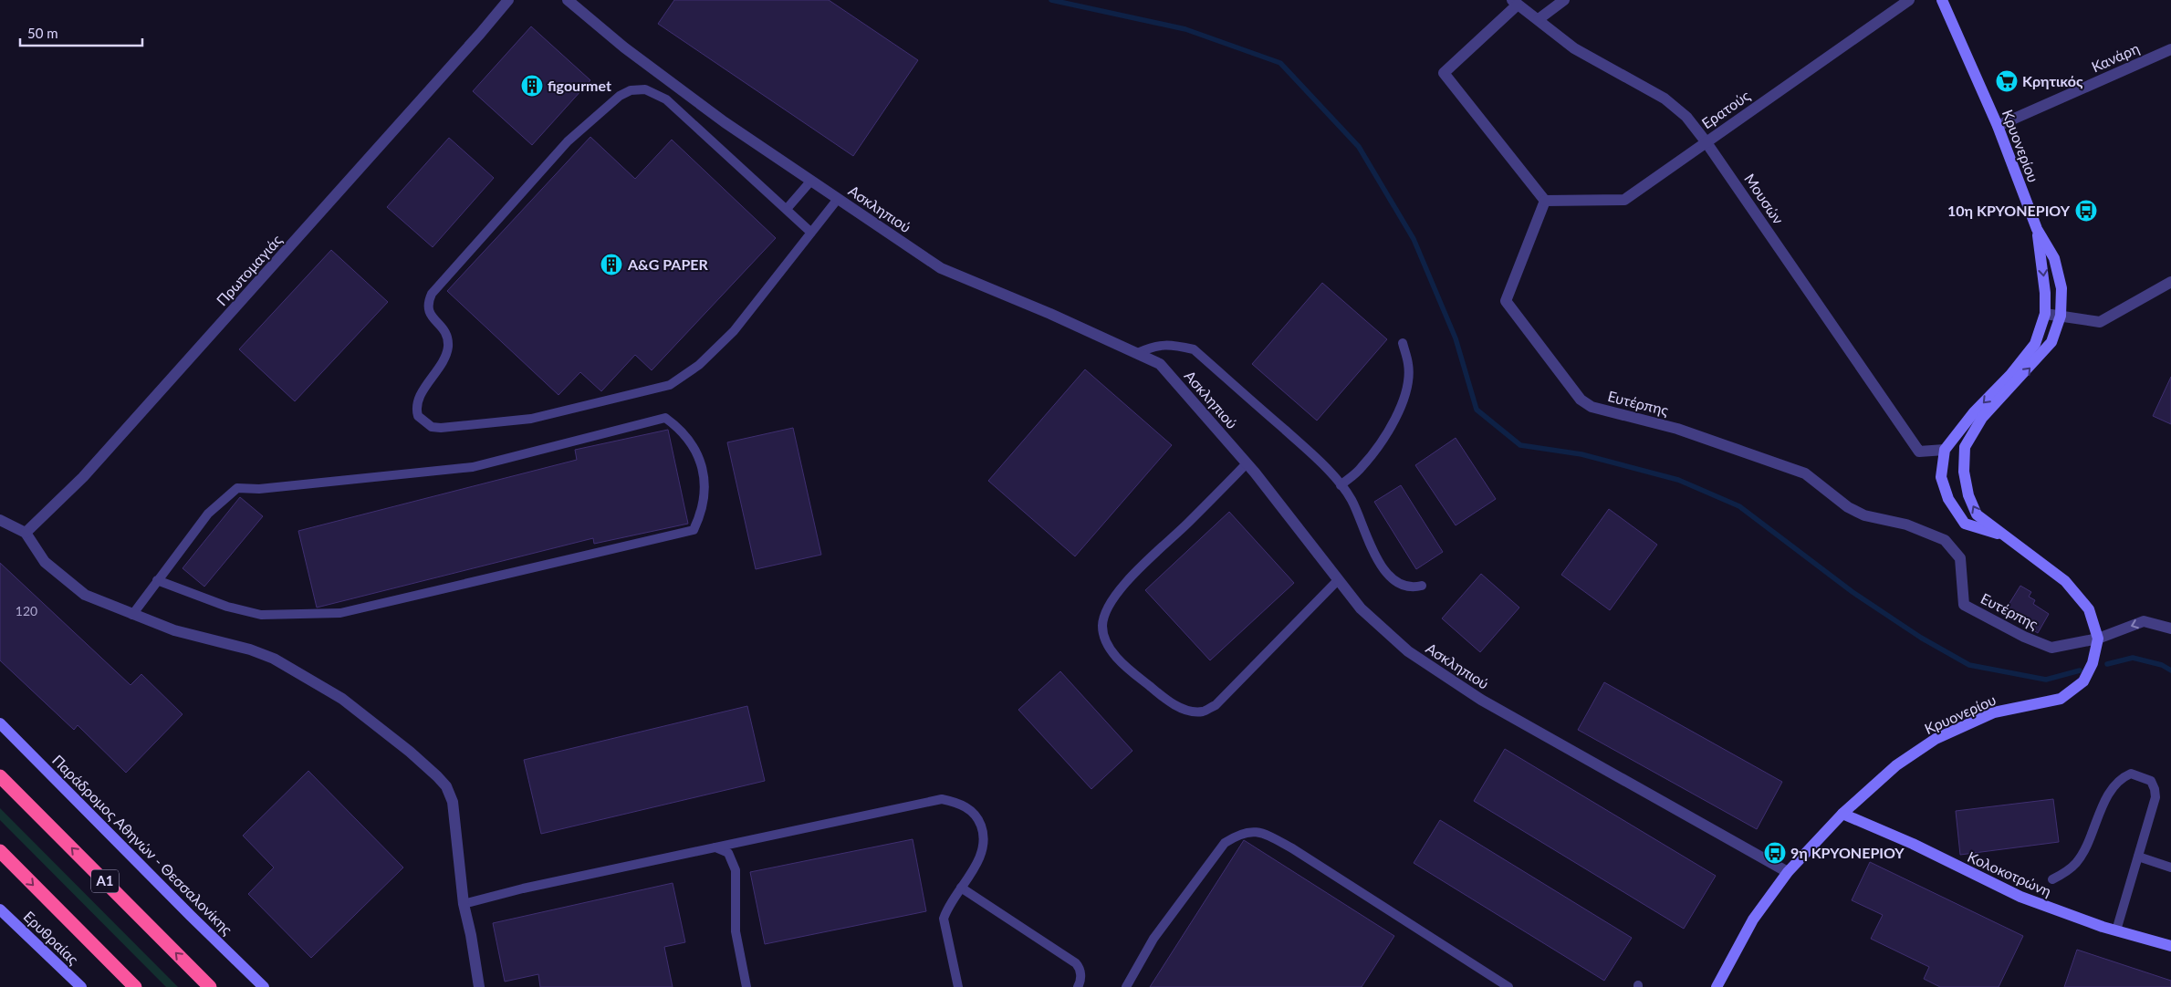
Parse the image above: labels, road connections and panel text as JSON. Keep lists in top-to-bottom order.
{
  "streets": {
    "highway": ["Α1"],
    "main road": [
      "Κρυονερίου",
      "Παράδρομος Αθηνών - Θεσσαλονίκης",
      "Κολοκοτρώνη",
      "Ερυθραίας"
    ],
    "street": [
      "Κανάρη",
      "Ερατούς",
      "Μουσών",
      "Ασκληπιού",
      "Πρωτομαγιάς",
      "Ευτέρπης"
    ]
  },
  "crossings": [
    ["Κανάρη", "Κρυονερίου"],
    ["Ερατούς", "Μουσών"],
    ["Ερατούς", "Ευτέρπης"],
    ["Κρυονερίου", "Μουσών"],
    ["Κρυονερίου", "Ασκληπιού"],
    ["Κρυονερίου", "Ευτέρπης"],
    ["Κρυονερίου", "Κολοκοτρώνη"]
  ],
  "places": {
    "supermarket": ["Κρητικός"],
    "building": ["figourmet", "A&G PAPER"],
    "bus stop": ["10η ΚΡΥΟΝΕΡΙΟΥ", "9η ΚΡΥΟΝΕΡΙΟΥ"]
  },
  "house_numbers": ["120"],
  "scale_bar": "50 m"
}
